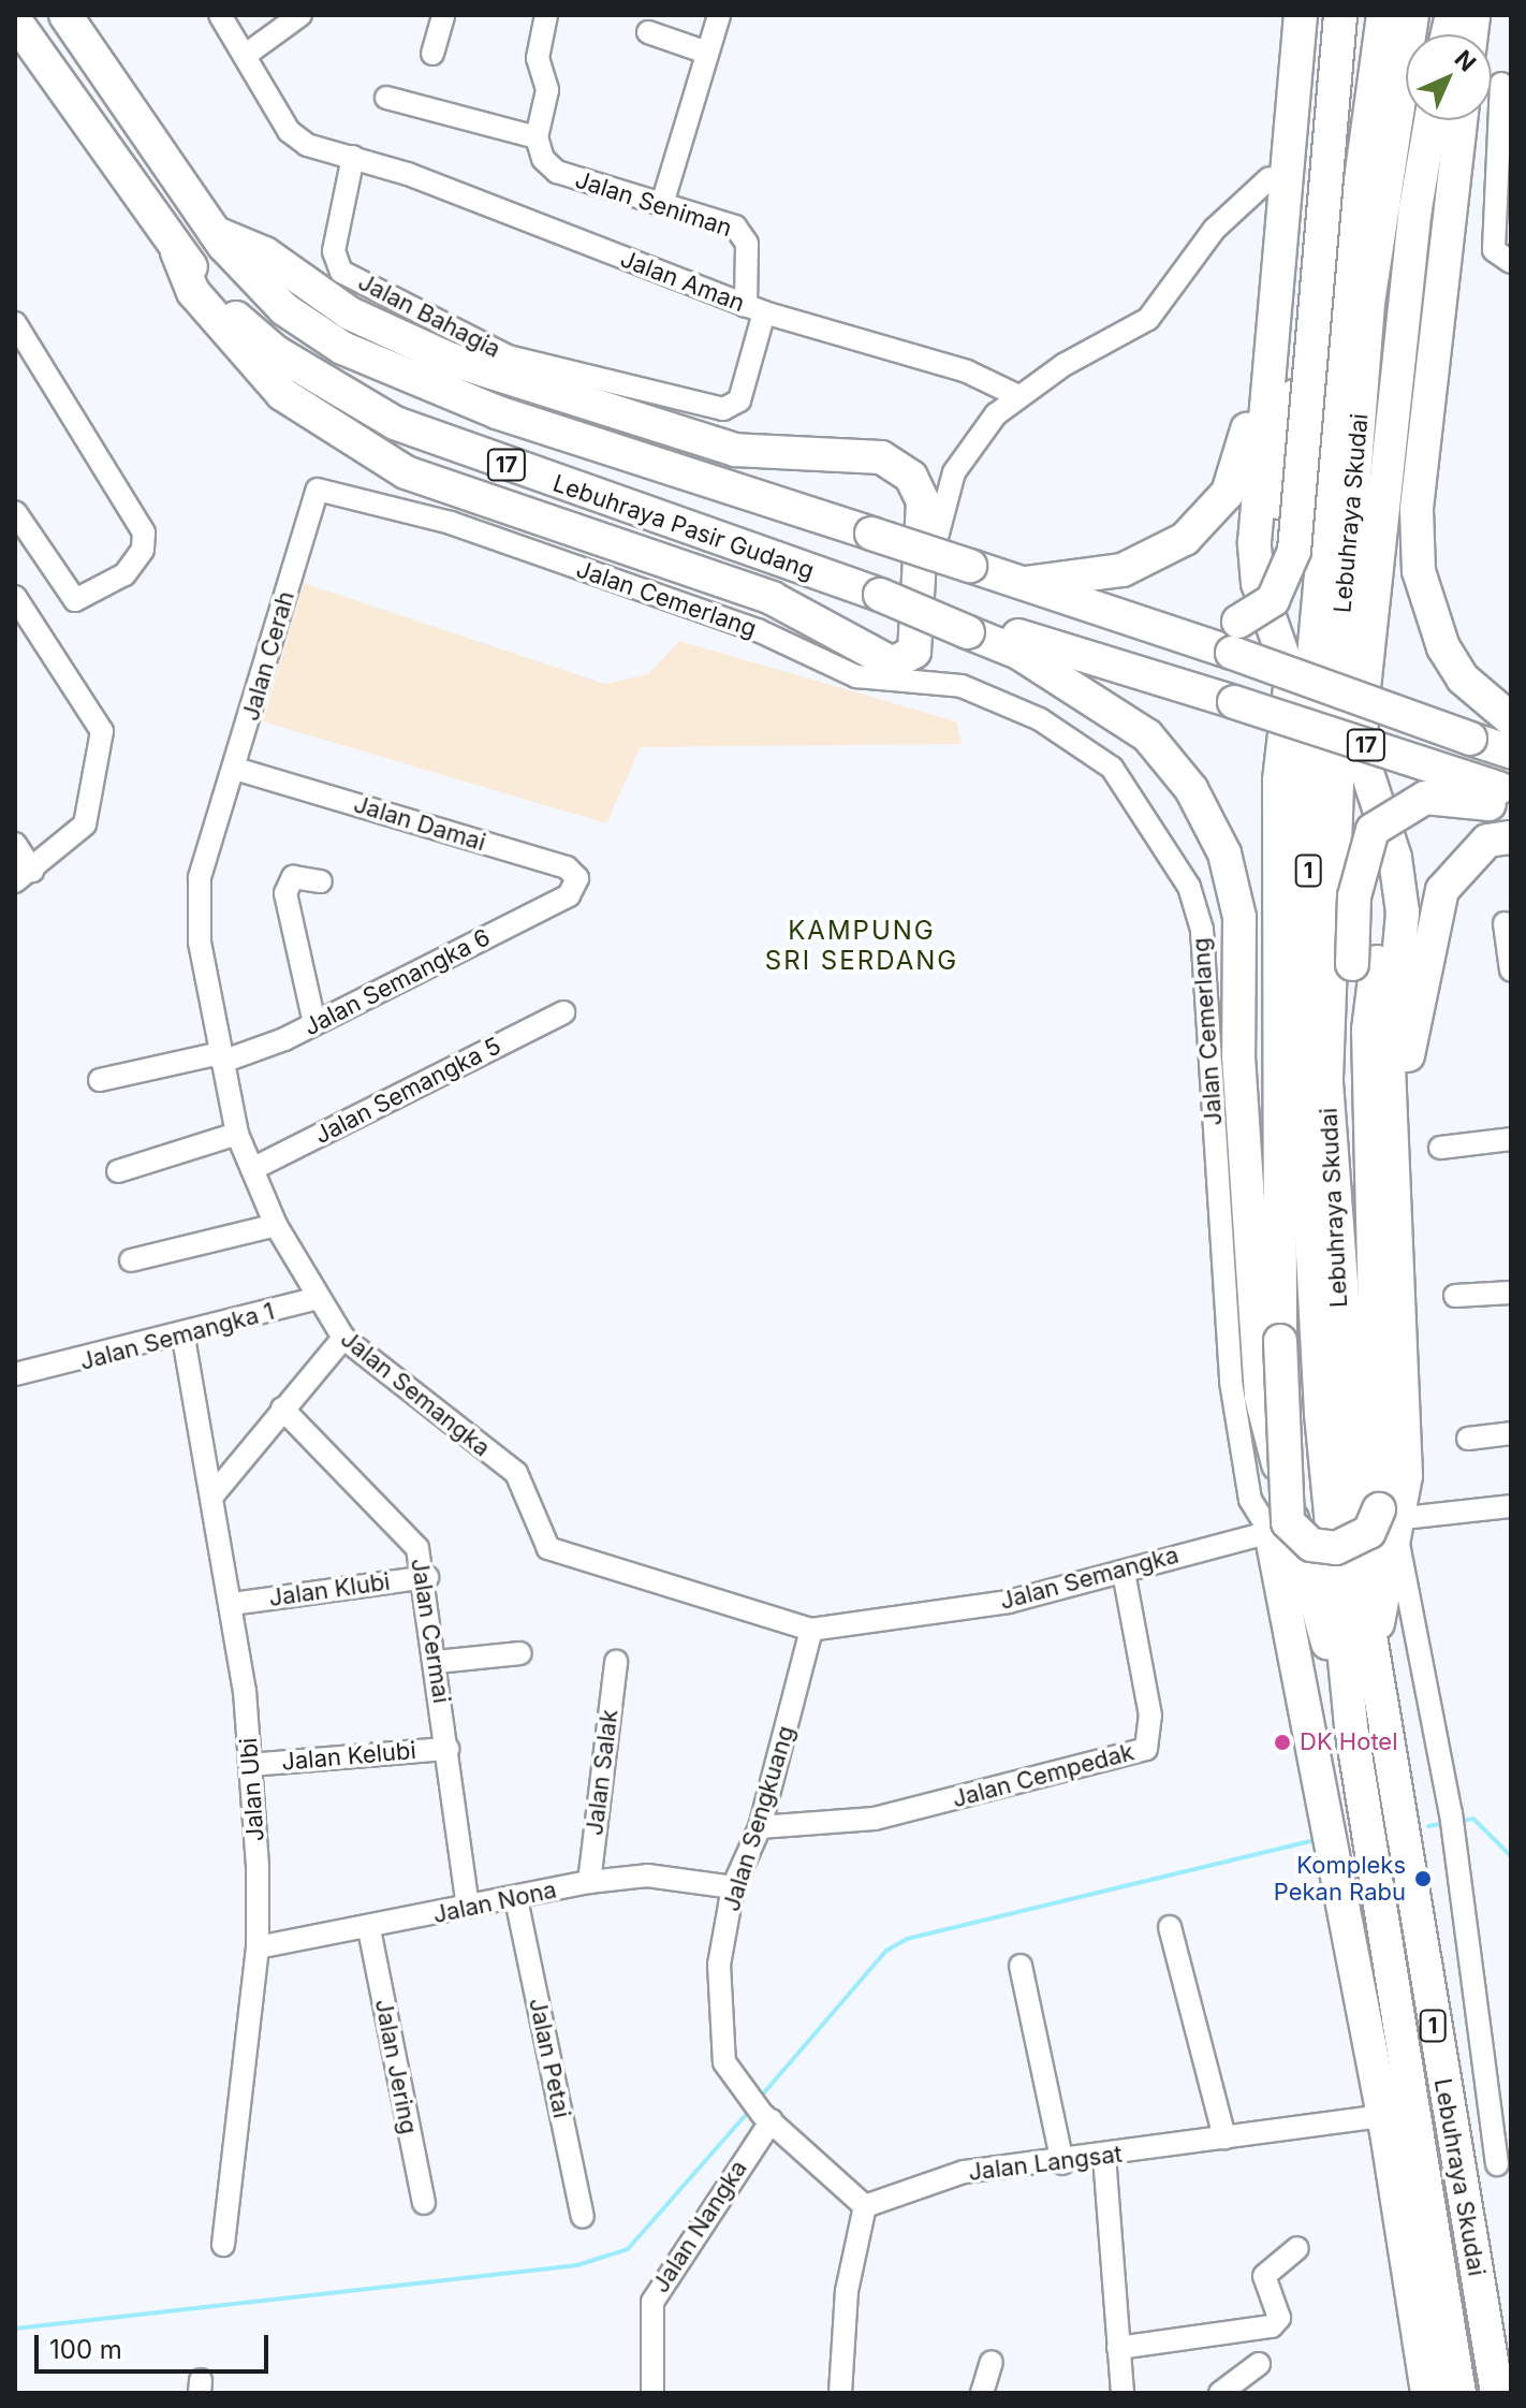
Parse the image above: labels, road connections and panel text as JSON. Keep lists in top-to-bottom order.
{
  "streets": {
    "highway": [
      "17",
      "Lebuhraya Skudai",
      "Lebuhraya Pasir Gudang",
      "1"
    ],
    "street": [
      "Jalan Seniman",
      "Jalan Aman",
      "Jalan Bahagia",
      "Jalan Cemerlang",
      "Jalan Cerah",
      "Jalan Damai",
      "Jalan Semangka 6",
      "Jalan Semangka 5",
      "Jalan Semangka 1",
      "Jalan Semangka",
      "Jalan Klubi",
      "Jalan Cermai",
      "Jalan Kelubi",
      "Jalan Salak",
      "Jalan Cempedak",
      "Jalan Ubi",
      "Jalan Sengkuang",
      "Jalan Nona",
      "Jalan Petai",
      "Jalan Jering",
      "Jalan Langsat",
      "Jalan Nangka"
    ]
  },
  "crossings": [
    ["Jalan Seniman", "Jalan Aman"],
    ["Jalan Seniman", "Jalan Bahagia"],
    ["Jalan Aman", "Jalan Bahagia"],
    ["Lebuhraya Skudai", "Jalan Langsat"],
    ["Jalan Cemerlang", "Jalan Cerah"],
    ["Jalan Cemerlang", "Jalan Semangka"],
    ["Jalan Cerah", "Jalan Damai"],
    ["Jalan Cerah", "Jalan Semangka"],
    ["Jalan Damai", "Jalan Semangka 6"],
    ["Jalan Semangka 6", "Jalan Semangka"],
    ["Jalan Semangka 5", "Jalan Semangka"],
    ["Jalan Semangka 1", "Jalan Semangka"],
    ["Jalan Semangka 1", "Jalan Ubi"],
    ["Jalan Semangka", "Jalan Cempedak"],
    ["Jalan Semangka", "Jalan Sengkuang"],
    ["Jalan Klubi", "Jalan Cermai"],
    ["Jalan Klubi", "Jalan Ubi"],
    ["Jalan Cermai", "Jalan Kelubi"],
    ["Jalan Cermai", "Jalan Nona"],
    ["Jalan Kelubi", "Jalan Ubi"],
    ["Jalan Salak", "Jalan Nona"],
    ["Jalan Cempedak", "Jalan Sengkuang"],
    ["Jalan Ubi", "Jalan Nona"],
    ["Jalan Sengkuang", "Jalan Nona"],
    ["Jalan Sengkuang", "Jalan Langsat"],
    ["Jalan Sengkuang", "Jalan Nangka"],
    ["Jalan Nona", "Jalan Petai"],
    ["Jalan Nona", "Jalan Jering"]
  ],
  "districts": ["KAMPUNG SRI SERDANG"],
  "places": ["DK Hotel", "Kompleks Pekan Rabu"],
  "scale_bar": "100 m",
  "north": "top right"
}
